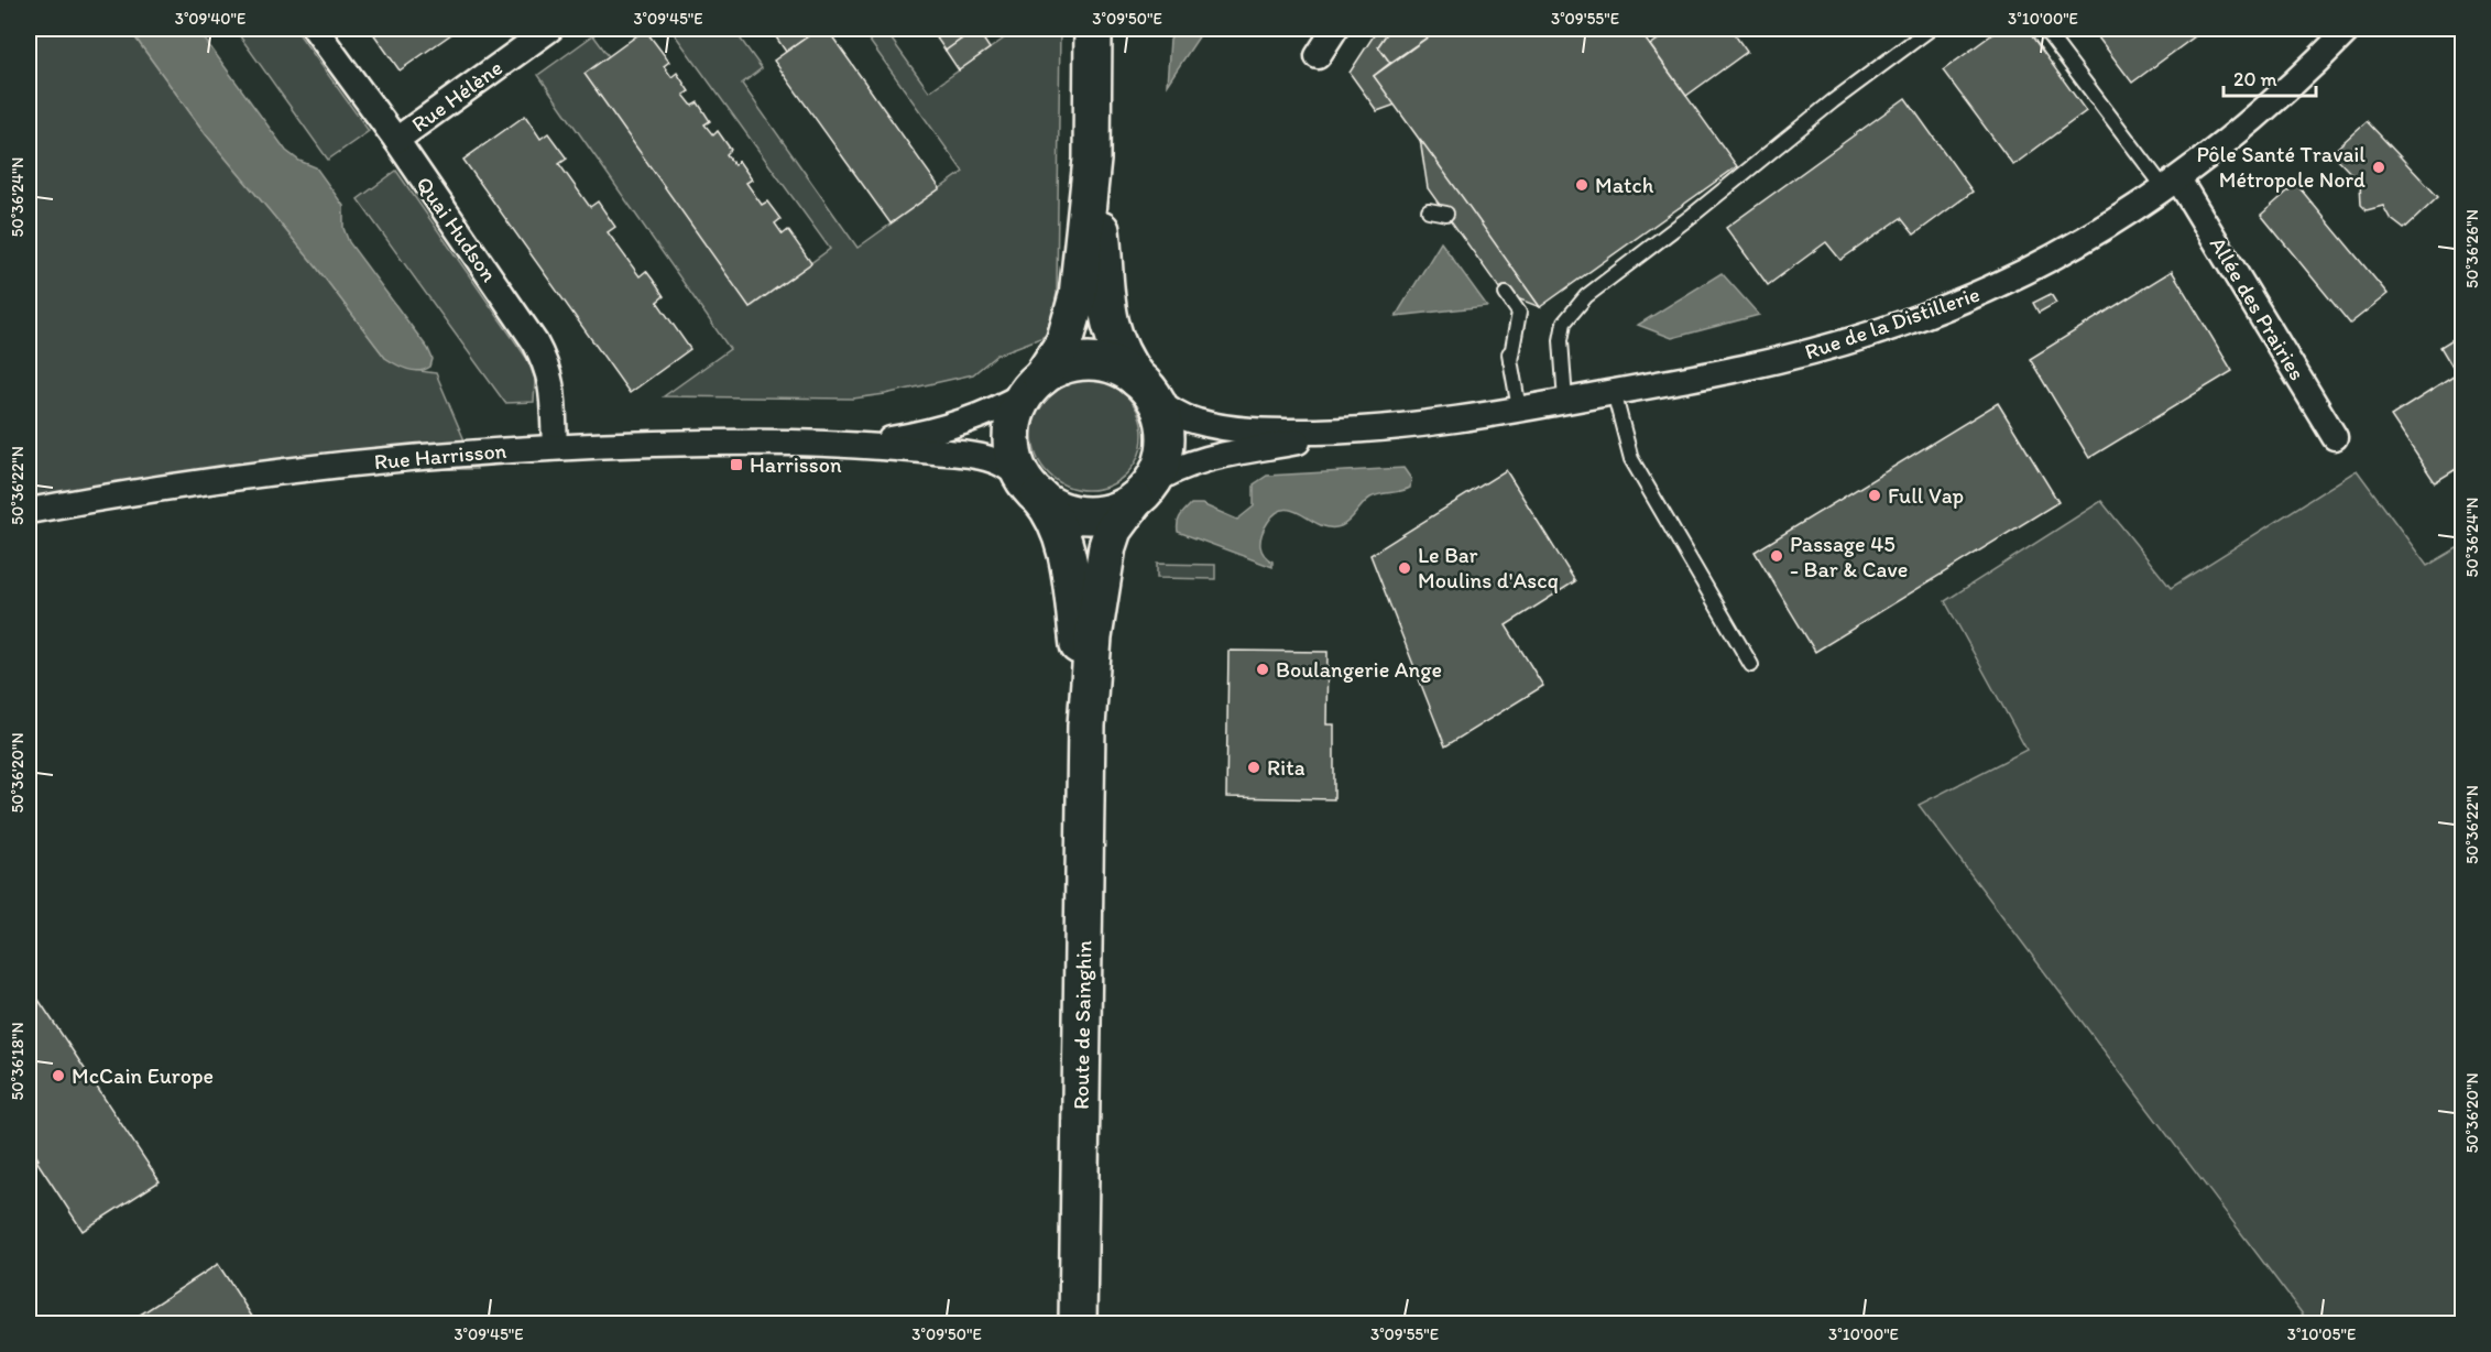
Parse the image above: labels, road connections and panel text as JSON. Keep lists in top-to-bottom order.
{
  "streets": {
    "street": [
      "Rue Hélène",
      "Quai Hudson",
      "Allée des Prairies",
      "Rue de la Distillerie",
      "Rue Harrisson",
      "Route de Sainghin"
    ]
  },
  "crossings": [
    ["Rue Hélène", "Quai Hudson"],
    ["Quai Hudson", "Rue Harrisson"],
    ["Allée des Prairies", "Rue de la Distillerie"],
    ["Rue de la Distillerie", "Rue Harrisson"],
    ["Rue de la Distillerie", "Route de Sainghin"],
    ["Rue Harrisson", "Route de Sainghin"]
  ],
  "places": {
    "other": [
      "Pôle Santé Travail Métropole Nord",
      "Match",
      "Full Vap",
      "Passage 45 - Bar & Cave",
      "Le Bar Moulins d'Ascq",
      "Boulangerie Ange",
      "Rita",
      "McCain Europe"
    ],
    "transit": ["Harrisson"]
  },
  "scale_bar": "20 m",
  "coordinates": [
    "3°09'40\"E",
    "3°09'45\"E",
    "3°09'50\"E",
    "3°09'55\"E",
    "3°10'00\"E",
    "50°36'24\"N",
    "50°36'26\"N",
    "50°36'22\"N",
    "50°36'20\"N",
    "50°36'18\"N",
    "3°10'05\"E"
  ]
}
